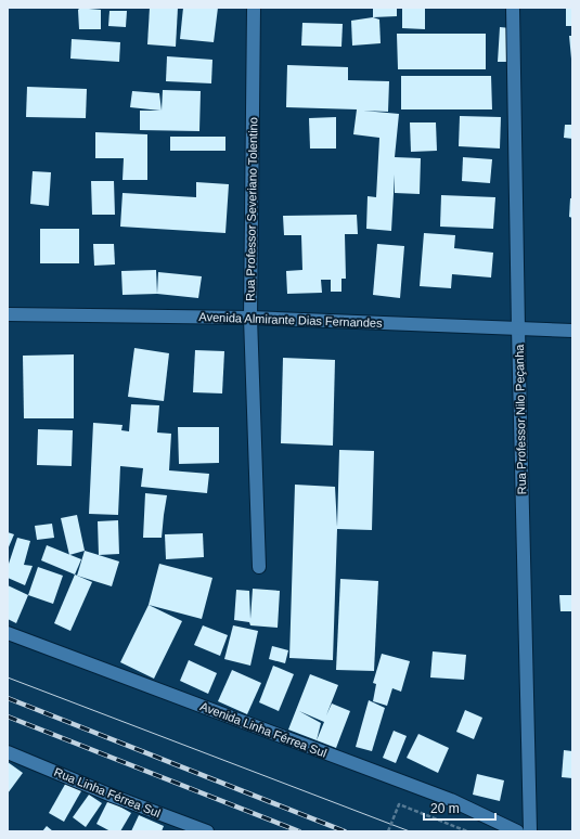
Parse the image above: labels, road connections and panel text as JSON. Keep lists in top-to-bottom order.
{
  "streets": {
    "street": [
      "Rua Professor Severiano Tolentino",
      "Avenida Almirante Dias Fernandes",
      "Rua Professor Nilo Peçanha",
      "Avenida Linha Férrea Sul",
      "Rua Linha Férrea Sul"
    ]
  },
  "crossings": [
    ["Rua Professor Severiano Tolentino", "Avenida Almirante Dias Fernandes"],
    ["Avenida Almirante Dias Fernandes", "Rua Professor Nilo Peçanha"]
  ],
  "scale_bar": "20 m"
}
